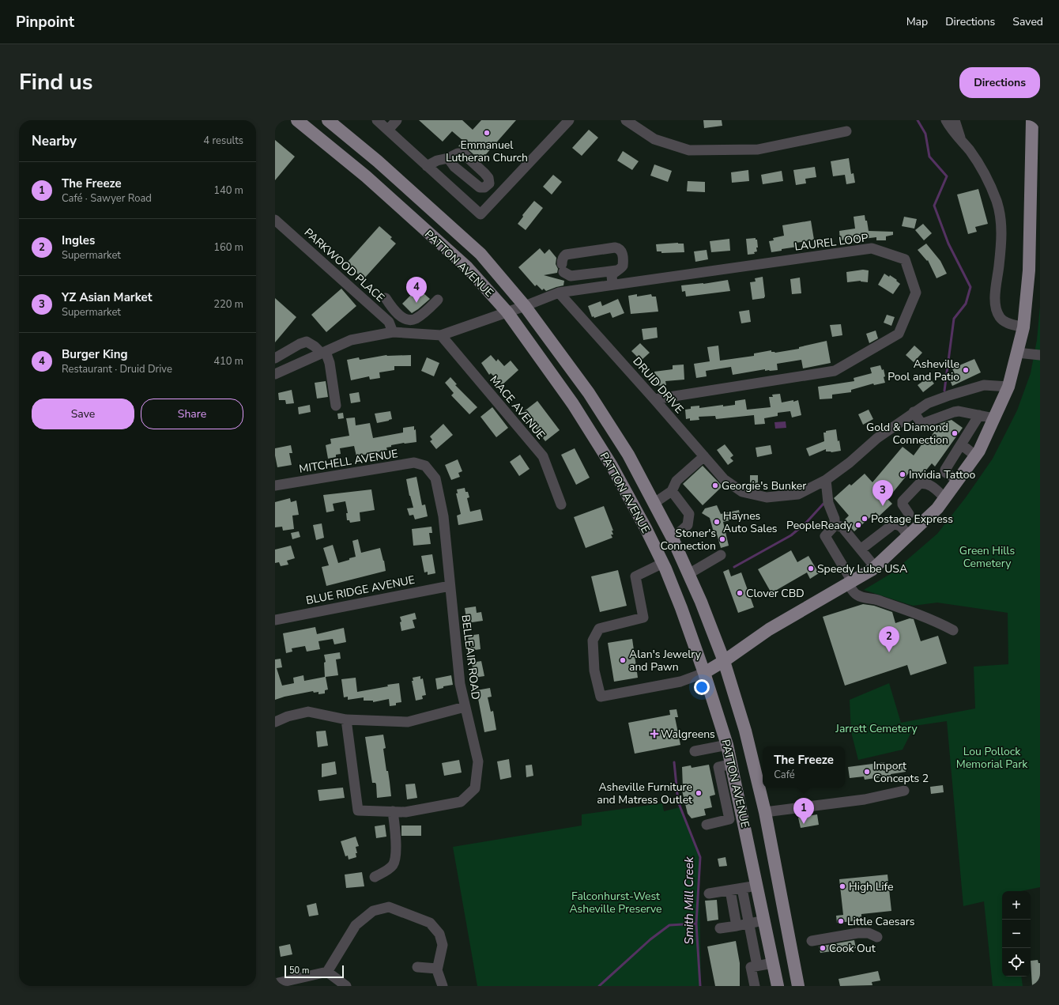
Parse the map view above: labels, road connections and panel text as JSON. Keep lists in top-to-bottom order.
{
  "streets": {
    "main road": ["PATTON AVENUE"],
    "street": [
      "LAUREL LOOP",
      "PARKWOOD PLACE",
      "DRUID DRIVE",
      "MACE AVENUE",
      "MITCHELL AVENUE",
      "BLUE RIDGE AVENUE",
      "BELLEAIR ROAD"
    ]
  },
  "crossings": [
    ["LAUREL LOOP", "DRUID DRIVE"],
    ["MITCHELL AVENUE", "BELLEAIR ROAD"],
    ["BLUE RIDGE AVENUE", "BELLEAIR ROAD"]
  ],
  "water": ["Smith Mill Creek"],
  "parks": [
    "Green Hills Cemetery",
    "Jarrett Cemetery",
    "Lou Pollock Memorial Park",
    "Falconhurst-West Asheville Preserve"
  ],
  "places": {
    "other": [
      "Emmanuel Lutheran Church",
      "Asheville Pool and Patio",
      "Gold & Diamond Connection",
      "Invidia Tattoo",
      "Georgie's Bunker",
      "Postage Express",
      "Haynes Auto Sales",
      "PeopleReady",
      "Stoner's Connection",
      "Speedy Lube USA",
      "Clover CBD",
      "Alan's Jewelry and Pawn",
      "Import Concepts 2",
      "Asheville Furniture and Matress Outlet",
      "High Life",
      "Little Caesars",
      "Cook Out"
    ],
    "health": ["Walgreens"]
  },
  "scale_bar": "50 m",
  "page": {
    "header": "Pinpoint",
    "nav": ["Map", "Directions", "Saved"],
    "title": "Find us",
    "buttons": [
      "Directions",
      ["Save", "Share"]
    ],
    "heading": ["Nearby", "4 results"],
    "list": [
      {
        "mark": "1",
        "name": "The Freeze",
        "note": "Café · Sawyer Road",
        "value": "140 m"
      },
      {
        "mark": "2",
        "name": "Ingles",
        "note": "Supermarket",
        "value": "160 m"
      },
      {
        "mark": "3",
        "name": "YZ Asian Market",
        "note": "Supermarket",
        "value": "220 m"
      },
      {
        "mark": "4",
        "name": "Burger King",
        "note": "Restaurant · Druid Drive",
        "value": "410 m"
      }
    ],
    "pins": [
      "4",
      "3",
      "2",
      "1"
    ],
    "popup": ["The Freeze", "Café"],
    "map_buttons": ["+", "−"],
    "scale": "50 m"
  }
}
